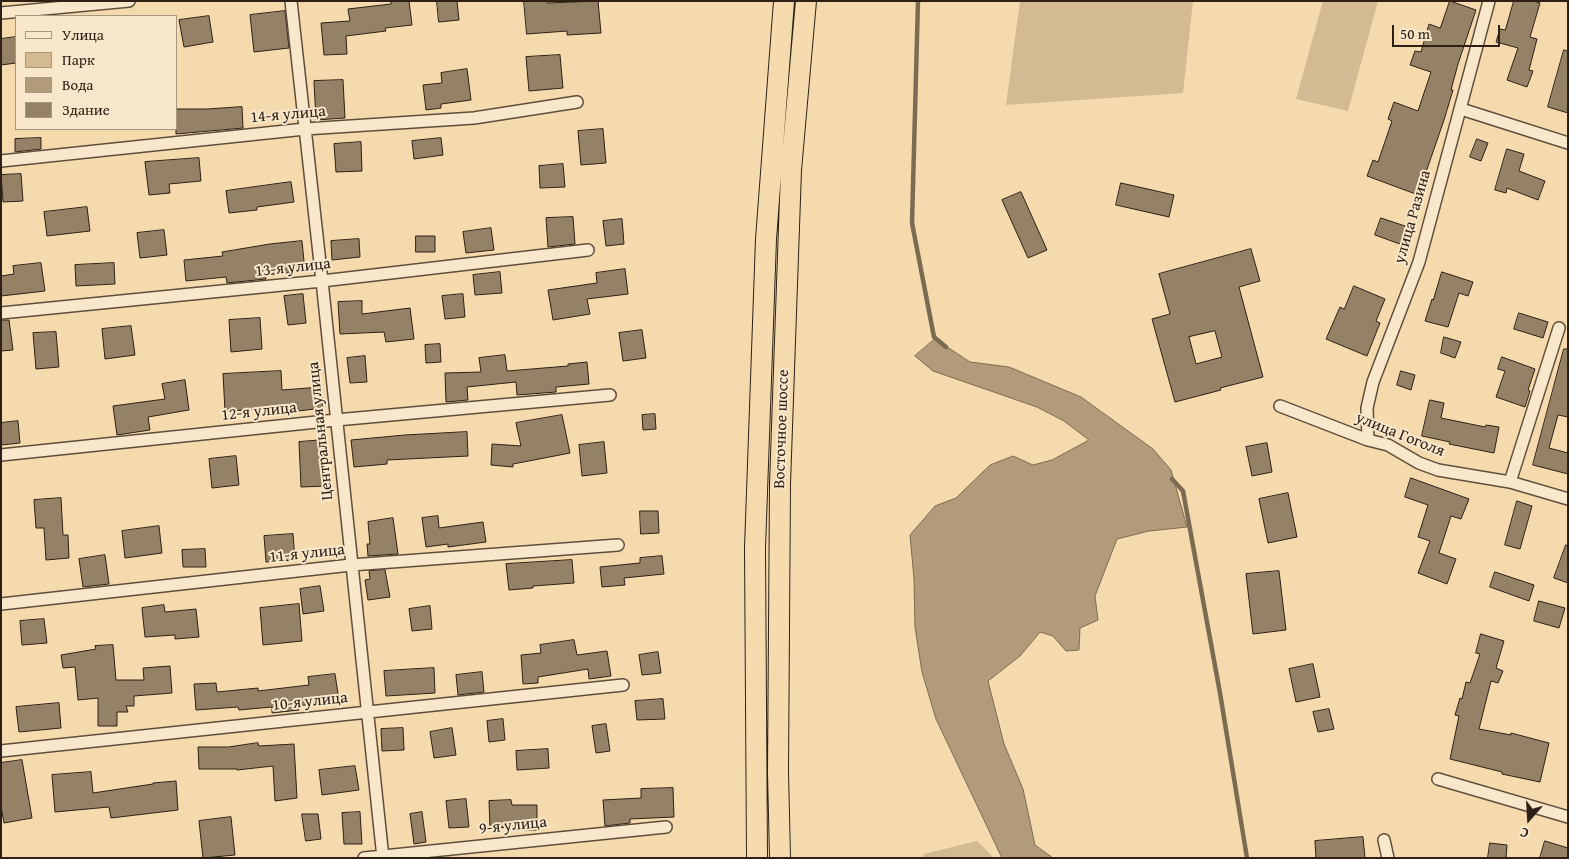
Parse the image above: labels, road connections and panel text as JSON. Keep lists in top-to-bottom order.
{
  "streets": {
    "highway": ["Восточное шоссе"],
    "street": [
      "14-я улица",
      "улица Разина",
      "13-я улица",
      "12-я улица",
      "Центральная улица",
      "улица Гоголя",
      "11-я улица",
      "10-я улица",
      "9-я улица"
    ]
  },
  "crossings": [
    ["14-я улица", "Центральная улица"],
    ["улица Разина", "улица Гоголя"],
    ["13-я улица", "Центральная улица"],
    ["12-я улица", "Центральная улица"],
    ["Центральная улица", "11-я улица"],
    ["Центральная улица", "10-я улица"],
    ["Центральная улица", "9-я улица"]
  ],
  "legend": [
    "Улица",
    "Парк",
    "Вода",
    "Здание"
  ],
  "scale_bar": "50 m",
  "north": "bottom"
}
